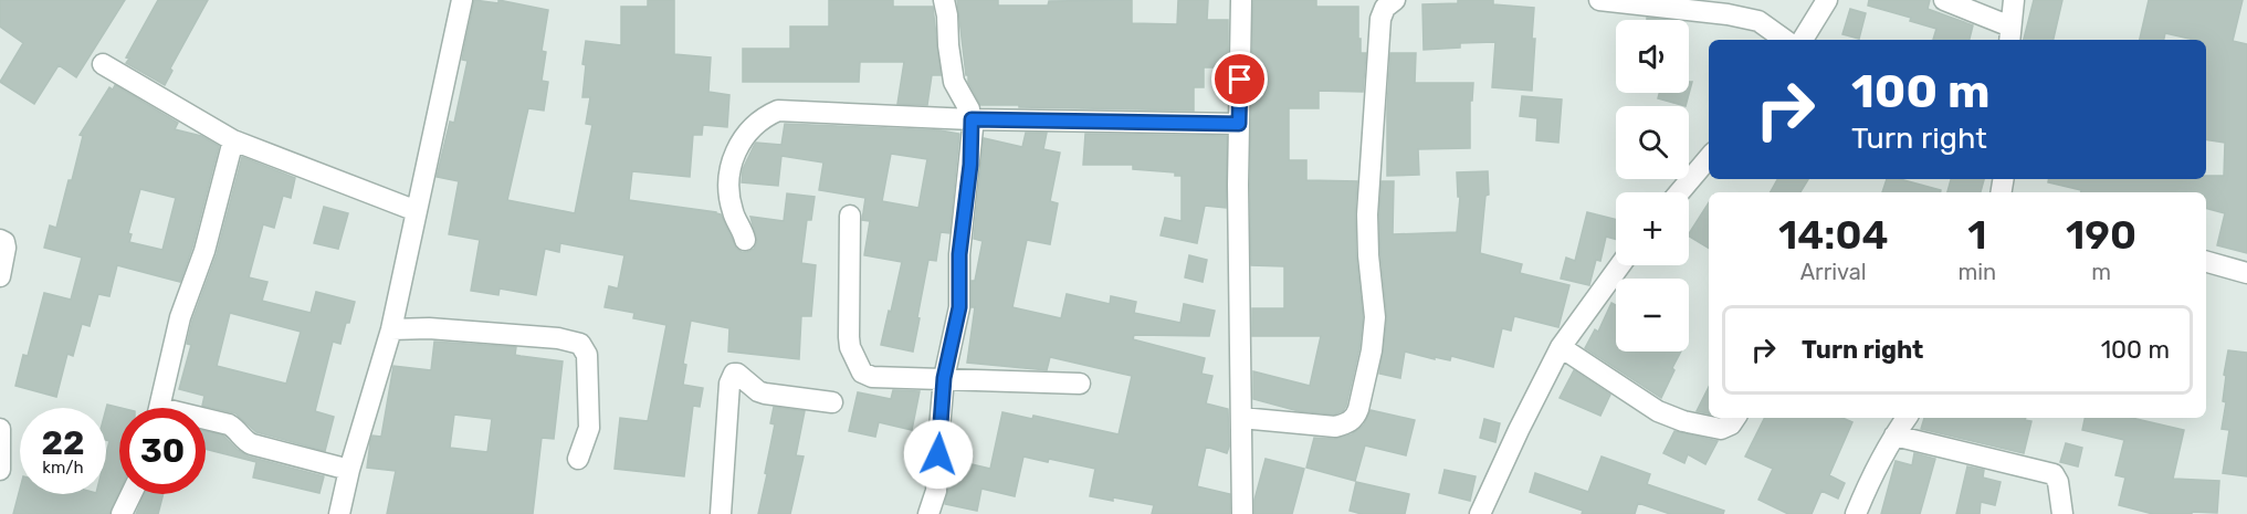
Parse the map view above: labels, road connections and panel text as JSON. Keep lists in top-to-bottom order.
{
  "page": {
    "map_buttons": ["+", "−"],
    "turn": ["100 m", "Turn right"],
    "eta": [
      "14:04",
      "Arrival",
      "1",
      "min",
      "190",
      "m"
    ],
    "list": [
      {
        "name": "Turn right",
        "value": "100 m"
      }
    ],
    "speed": "22 km/h",
    "limit": "30"
  }
}
